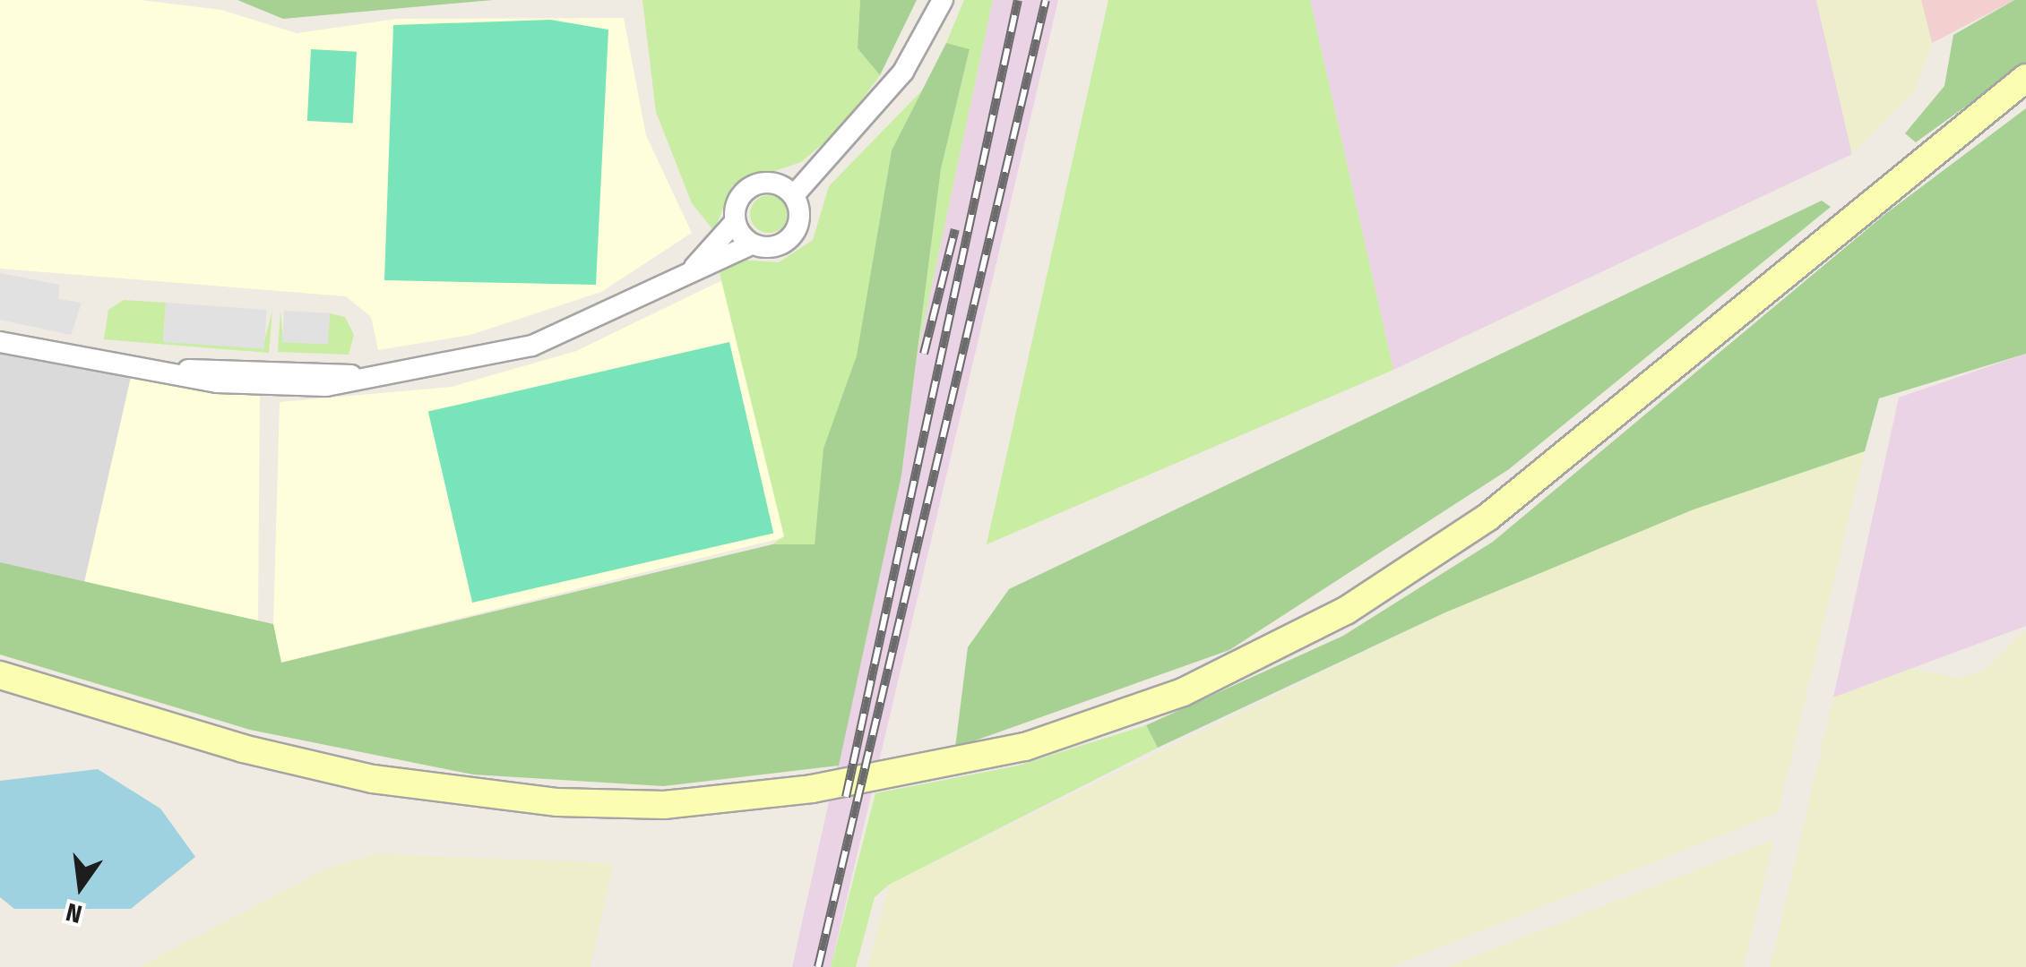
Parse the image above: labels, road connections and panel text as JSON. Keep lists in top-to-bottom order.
{
  "north": "bottom"
}
